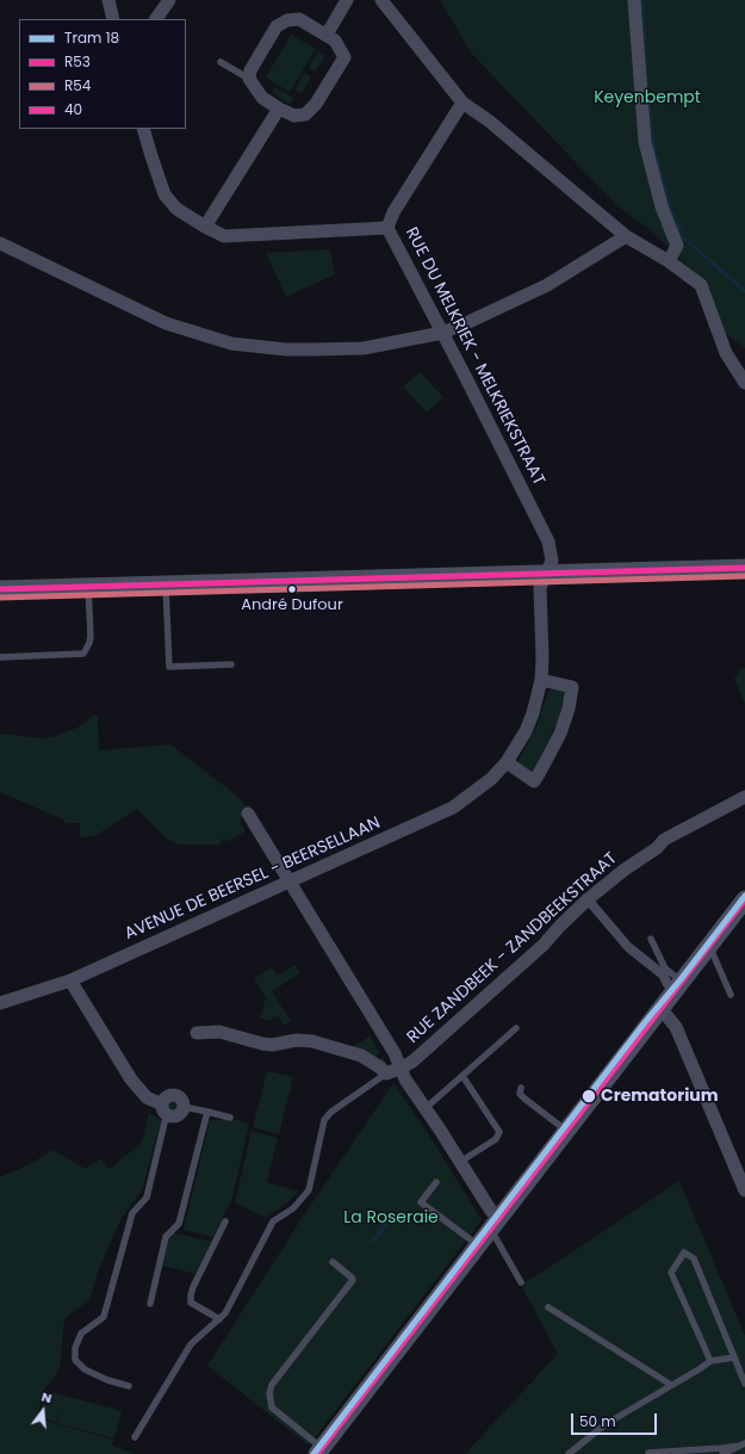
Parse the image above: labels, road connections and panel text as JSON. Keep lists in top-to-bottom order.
{
  "streets": {
    "street": ["RUE DU MELKRIEK - MELKRIEKSTRAAT", "AVENUE DE BEERSEL - BEERSELLAAN", "RUE ZANDBEEK - ZANDBEEKSTRAAT"]
  },
  "crossings": [
    ["RUE DU MELKRIEK - MELKRIEKSTRAAT", "AVENUE DE BEERSEL - BEERSELLAAN"]
  ],
  "parks": ["Keyenbempt", "La Roseraie"],
  "places": ["André Dufour", "Crematorium"],
  "lines": [
    "transit line R53",
    "transit line R54",
    "tram line 18",
    "transit line 40"
  ],
  "legend": [
    "Tram 18",
    "R53",
    "R54",
    "40"
  ],
  "scale_bar": "50 m",
  "north": "top"
}
